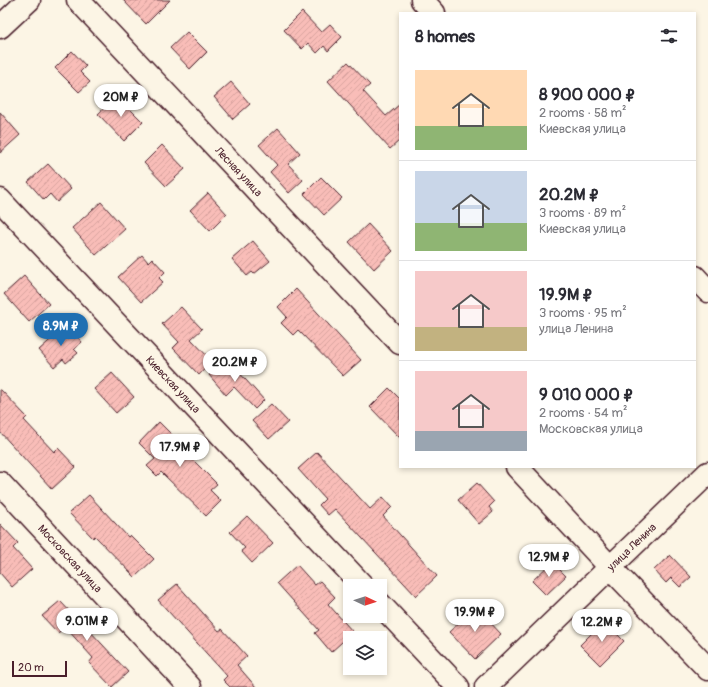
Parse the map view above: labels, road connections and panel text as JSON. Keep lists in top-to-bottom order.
{
  "streets": {
    "street": [
      "Лесная улица",
      "Киевская улица",
      "улица Ленина",
      "Московская улица"
    ]
  },
  "scale_bar": "20 m",
  "north": "right",
  "page": {
    "heading": "8 homes",
    "list": [
      {
        "name": "8 900 000 ₽",
        "note": "2 rooms · 58 m² · Киевская улица"
      },
      {
        "name": "20.2M ₽",
        "note": "3 rooms · 89 m² · Киевская улица"
      },
      {
        "name": "19.9M ₽",
        "note": "3 rooms · 95 m² · улица Ленина"
      },
      {
        "name": "9 010 000 ₽",
        "note": "2 rooms · 54 m² · Московская улица"
      }
    ],
    "price": [
      "20M ₽",
      "8.9M ₽",
      "20.2M ₽",
      "17.9M ₽",
      "12.9M ₽",
      "19.9M ₽",
      "9.01M ₽",
      "12.2M ₽"
    ],
    "scale": "20 m"
  }
}
